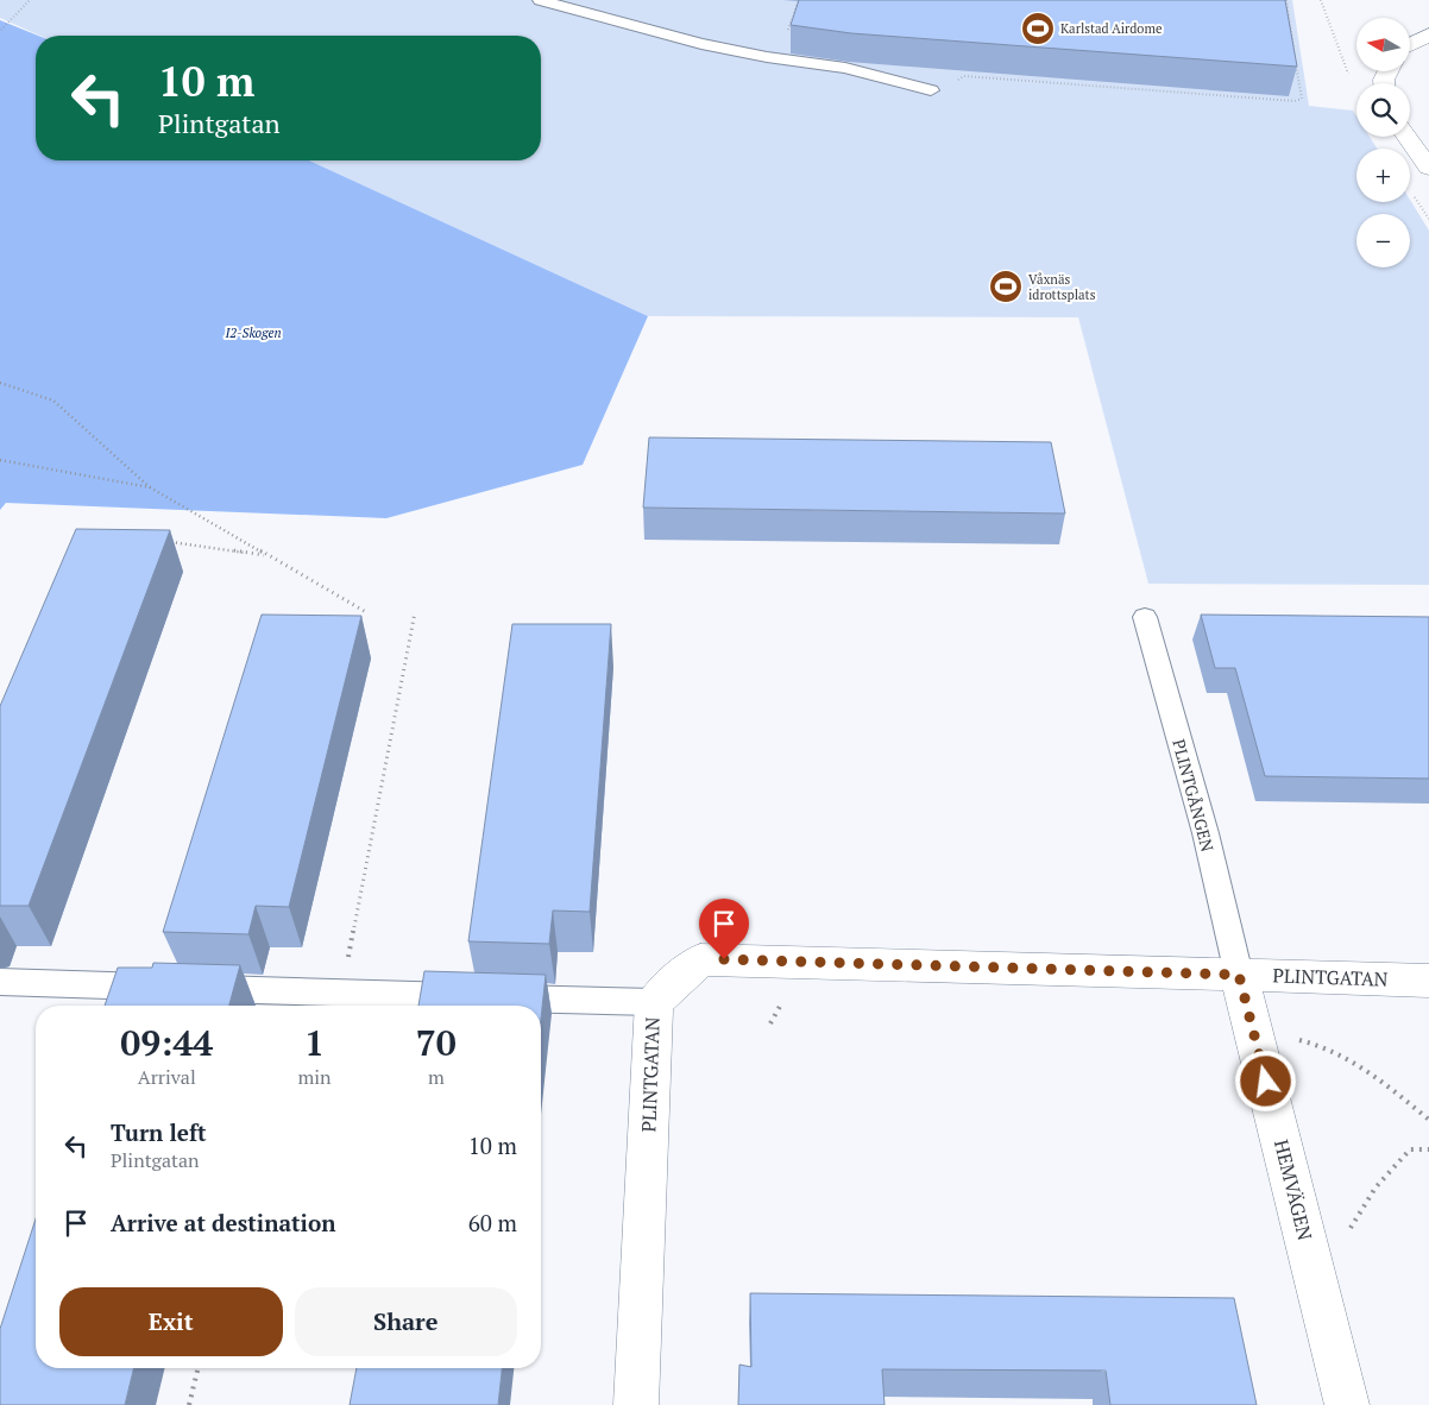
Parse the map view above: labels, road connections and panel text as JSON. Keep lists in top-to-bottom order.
{
  "streets": {
    "street": ["PLINTGATAN", "HEMVÄGEN"],
    "lane": ["PLINTGÅNGEN"]
  },
  "crossings": [
    ["PLINTGÅNGEN", "PLINTGATAN"],
    ["PLINTGÅNGEN", "HEMVÄGEN"],
    ["PLINTGATAN", "HEMVÄGEN"]
  ],
  "parks": ["I2-Skogen"],
  "places": {
    "sports": ["Karlstad Airdome", "Våxnäs idrottsplats"]
  },
  "north": "left",
  "page": {
    "map_buttons": ["+", "−"],
    "turn": ["10 m", "Plintgatan"],
    "eta": [
      "09:44",
      "Arrival",
      "1",
      "min",
      "70",
      "m"
    ],
    "list": [
      {
        "name": "Turn left",
        "note": "Plintgatan",
        "value": "10 m"
      },
      {
        "name": "Arrive at destination",
        "value": "60 m"
      }
    ],
    "buttons": ["Exit", "Share"]
  }
}
